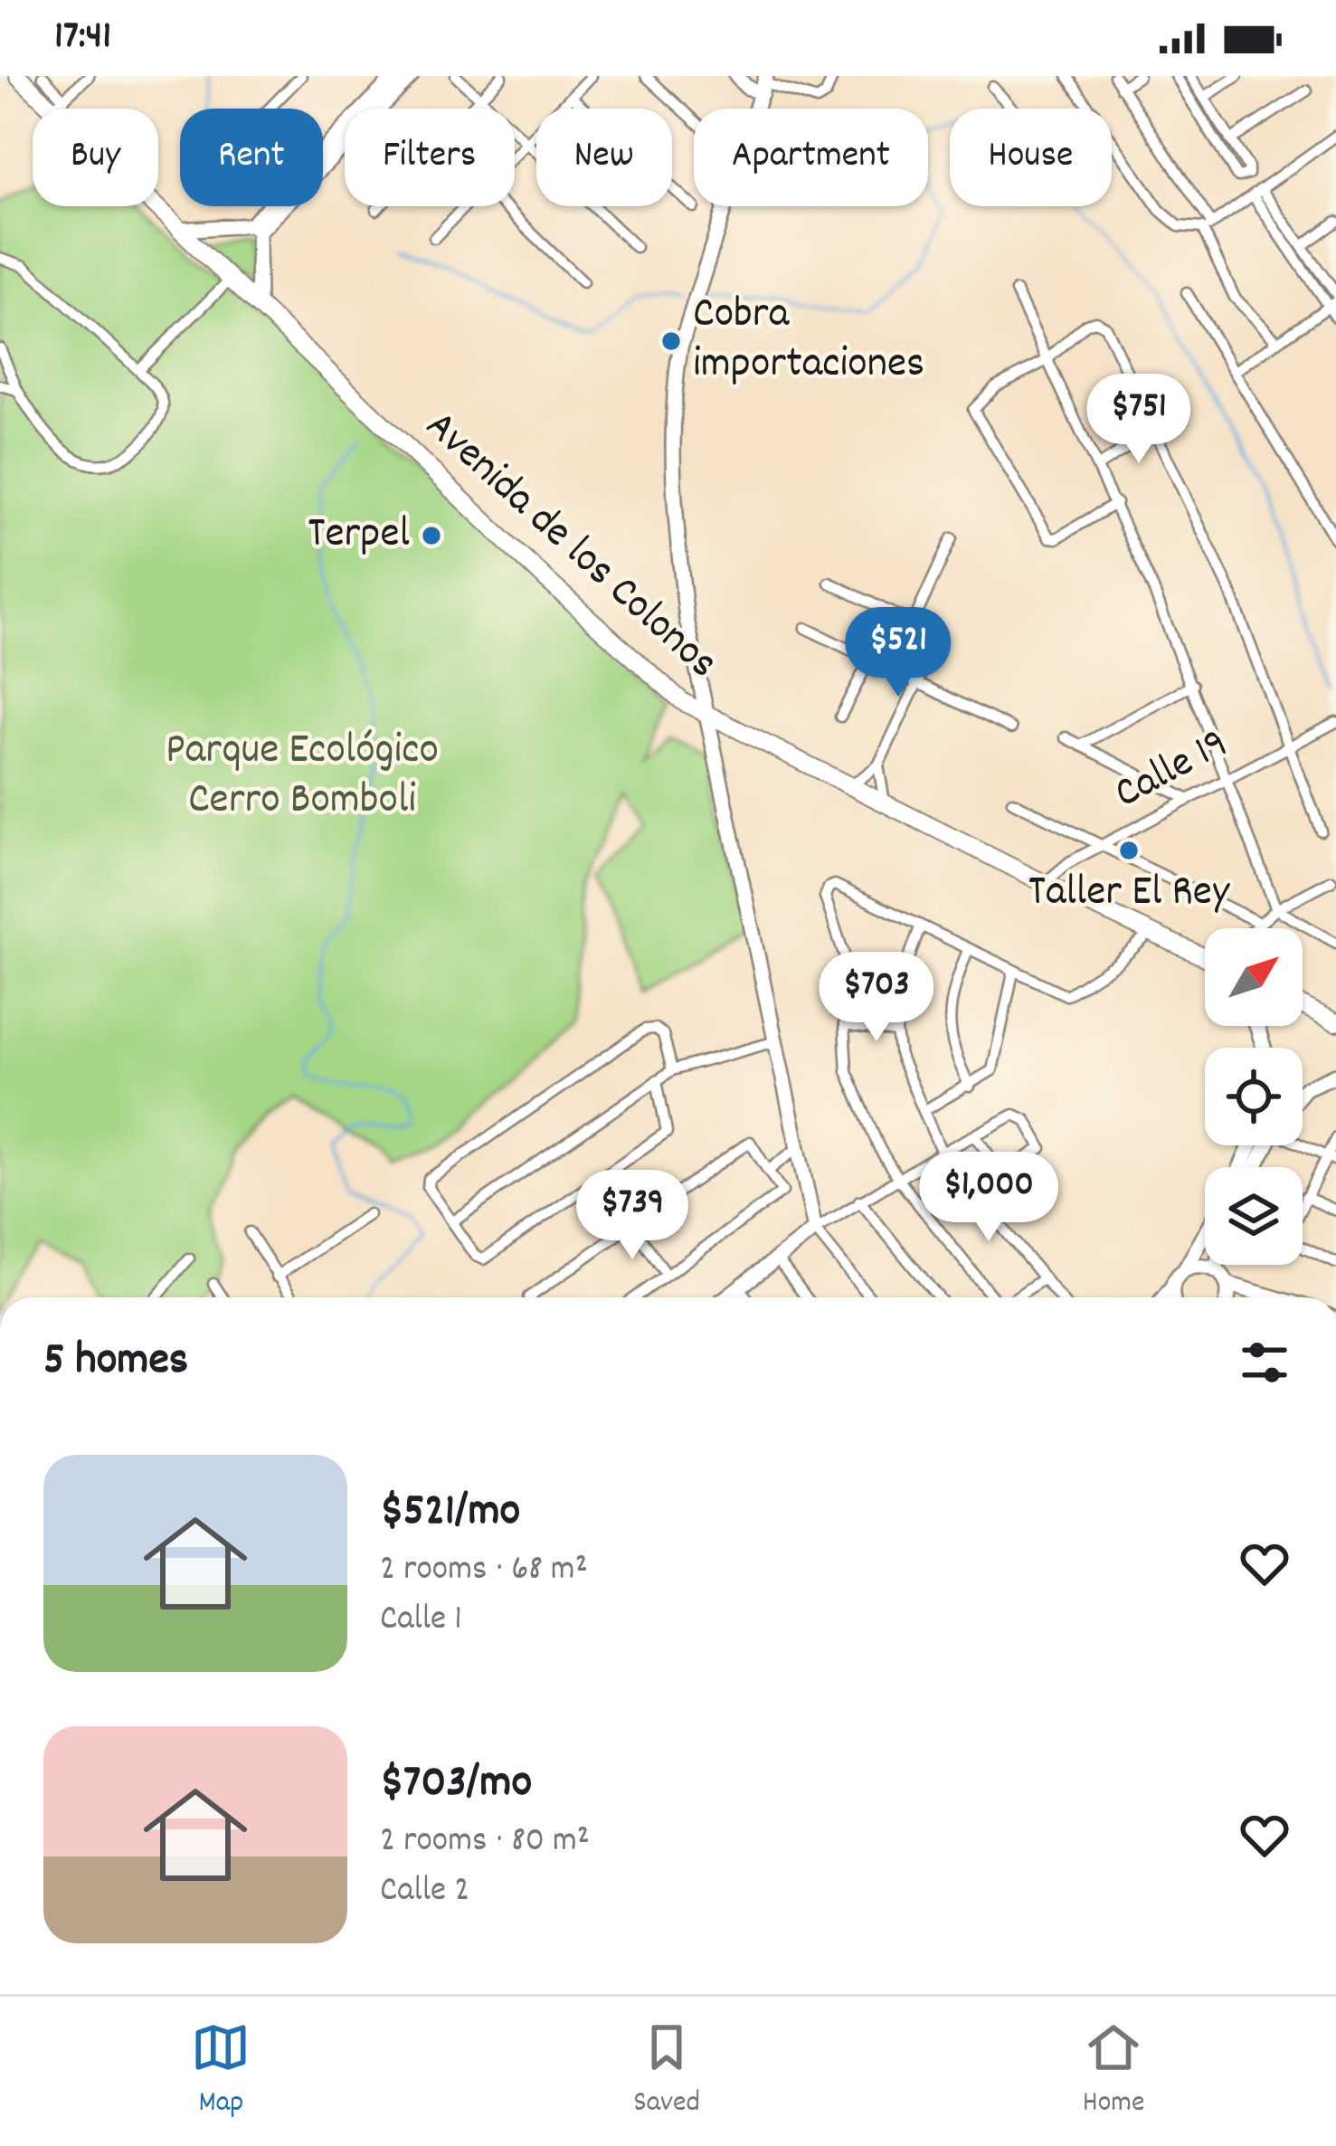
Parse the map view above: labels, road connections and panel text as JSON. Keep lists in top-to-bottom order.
{
  "streets": {
    "highway": ["Avenida de los Colonos"],
    "street": ["Calle 19"]
  },
  "crossings": [
    ["Avenida de los Colonos", "Calle 19"]
  ],
  "parks": ["Parque Ecológico Cerro Bomboli"],
  "places": ["Cobra importaciones", "Terpel", "Taller El Rey"],
  "north": "top right",
  "page": {
    "status": "17:41",
    "chip": [
      "Buy",
      "Rent",
      "Filters",
      "New",
      "Apartment",
      "House"
    ],
    "price": [
      "$751",
      "$521",
      "$703",
      "$1,000",
      "$739"
    ],
    "heading": "5 homes",
    "list": [
      {
        "name": "$521/mo",
        "note": "2 rooms · 68 m² · Calle 1"
      },
      {
        "name": "$703/mo",
        "note": "2 rooms · 80 m² · Calle 2"
      }
    ],
    "tabs": ["Map", "Saved", "Home"]
  }
}
